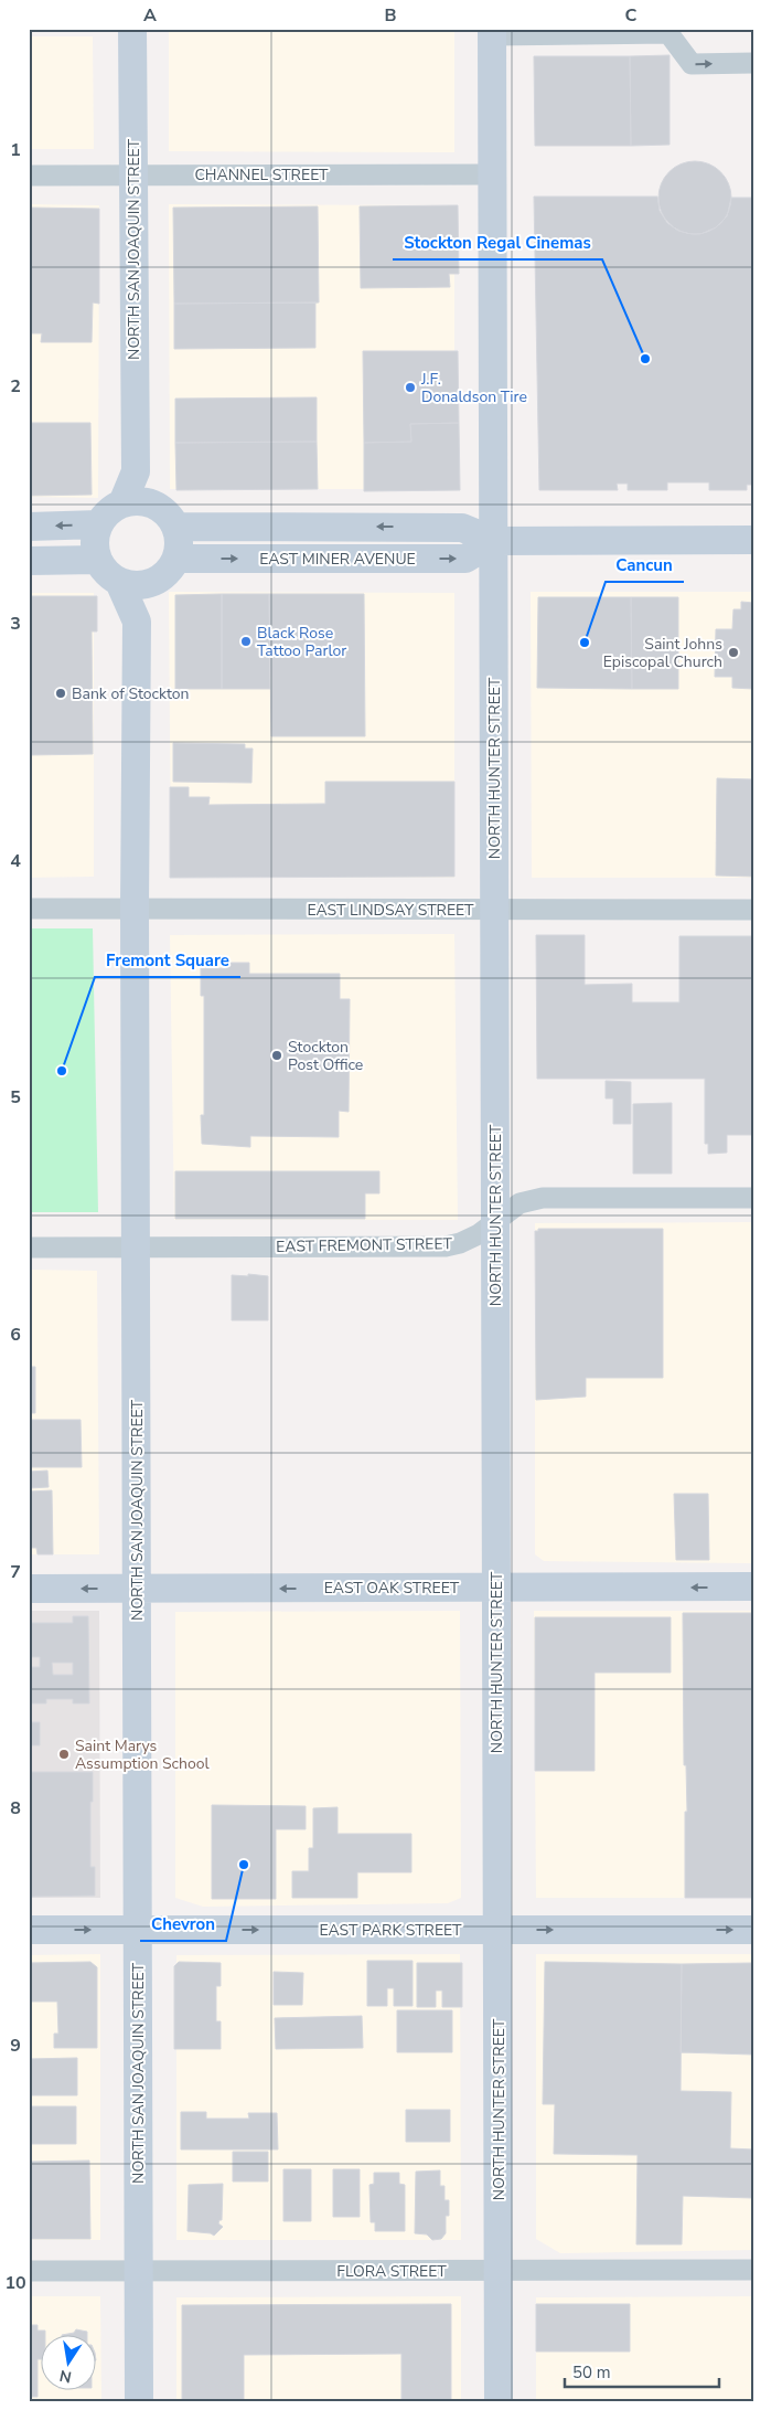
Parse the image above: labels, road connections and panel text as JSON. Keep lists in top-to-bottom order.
{
  "streets": {
    "street": [
      "CHANNEL STREET",
      "NORTH SAN JOAQUIN STREET",
      "EAST MINER AVENUE",
      "NORTH HUNTER STREET",
      "EAST LINDSAY STREET",
      "EAST FREMONT STREET",
      "EAST OAK STREET",
      "EAST PARK STREET",
      "FLORA STREET"
    ]
  },
  "crossings": [
    ["CHANNEL STREET", "NORTH SAN JOAQUIN STREET"],
    ["CHANNEL STREET", "NORTH HUNTER STREET"],
    ["NORTH SAN JOAQUIN STREET", "EAST MINER AVENUE"],
    ["NORTH SAN JOAQUIN STREET", "EAST LINDSAY STREET"],
    ["NORTH SAN JOAQUIN STREET", "EAST FREMONT STREET"],
    ["NORTH SAN JOAQUIN STREET", "EAST OAK STREET"],
    ["NORTH SAN JOAQUIN STREET", "EAST PARK STREET"],
    ["NORTH SAN JOAQUIN STREET", "FLORA STREET"],
    ["EAST MINER AVENUE", "NORTH HUNTER STREET"],
    ["NORTH HUNTER STREET", "EAST LINDSAY STREET"],
    ["NORTH HUNTER STREET", "EAST FREMONT STREET"],
    ["NORTH HUNTER STREET", "EAST OAK STREET"],
    ["NORTH HUNTER STREET", "EAST PARK STREET"],
    ["NORTH HUNTER STREET", "FLORA STREET"]
  ],
  "one_way": ["EAST OAK STREET", "EAST PARK STREET"],
  "places": [
    "Stockton Regal Cinemas",
    "J.F. Donaldson Tire",
    "Black Rose Tattoo Parlor",
    "Cancun",
    "Saint Johns Episcopal Church",
    "Bank of Stockton",
    "Stockton Post Office",
    "Fremont Square",
    "Saint Marys Assumption School",
    "Chevron"
  ],
  "scale_bar": "50 m",
  "north": "bottom",
  "grid": {
    "columns": ["A", "B", "C"],
    "rows": [
      "1",
      "2",
      "3",
      "4",
      "5",
      "6",
      "7",
      "8",
      "9",
      "10"
    ]
  }
}
